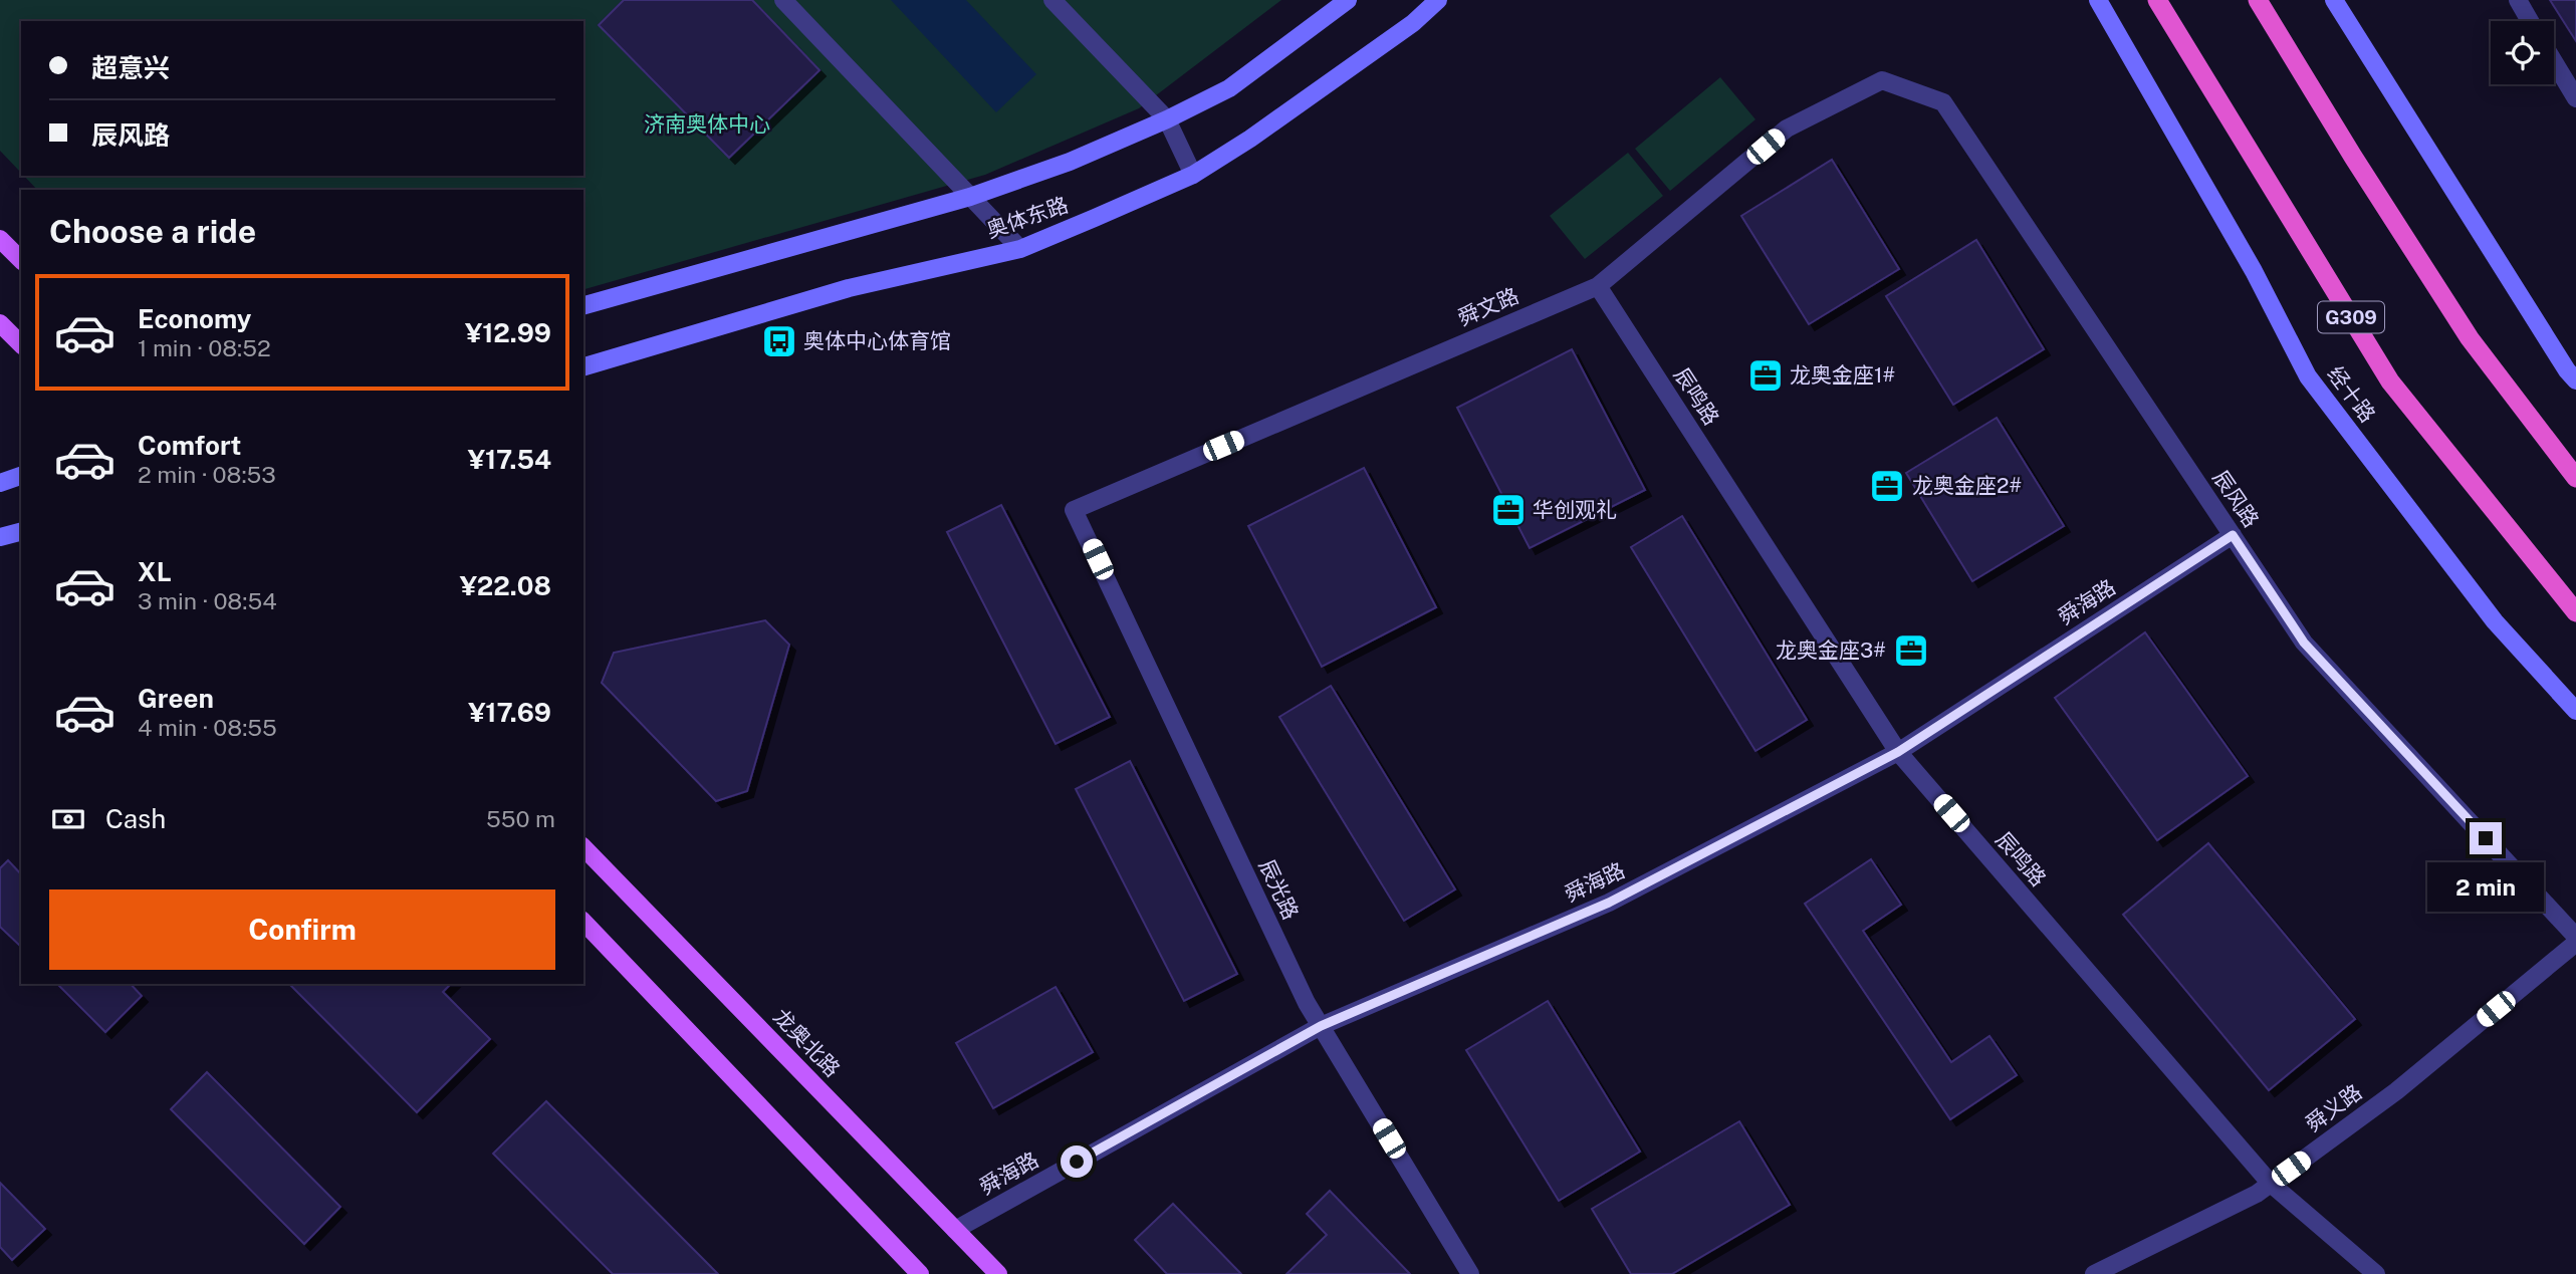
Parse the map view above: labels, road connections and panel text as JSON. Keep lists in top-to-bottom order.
{
  "streets": {
    "highway": ["G309", "经十路"],
    "main road": ["奥体东路", "龙奥北路"],
    "street": [
      "舜文路",
      "辰鸣路",
      "辰风路",
      "舜海路",
      "辰光路",
      "舜义路"
    ]
  },
  "crossings": [
    ["舜文路", "辰鸣路"],
    ["舜文路", "辰风路"],
    ["舜文路", "辰光路"],
    ["辰鸣路", "舜海路"],
    ["辰鸣路", "舜义路"],
    ["辰风路", "舜海路"],
    ["舜海路", "辰光路"],
    ["舜海路", "龙奥北路"]
  ],
  "parks": ["济南奥体中心"],
  "places": {
    "bus stop": ["奥体中心体育馆"],
    "office": [
      "龙奥金座1#",
      "龙奥金座2#",
      "华创观礼",
      "龙奥金座3#"
    ]
  },
  "page": {
    "banner": ["超意兴", "辰风路"],
    "heading": "Choose a ride",
    "list": [
      {
        "name": "Economy",
        "note": "1 min · 08:52",
        "value": "¥12.99"
      },
      {
        "name": "Comfort",
        "note": "2 min · 08:53",
        "value": "¥17.54"
      },
      {
        "name": "XL",
        "note": "3 min · 08:54",
        "value": "¥22.08"
      },
      {
        "name": "Green",
        "note": "4 min · 08:55",
        "value": "¥17.69"
      }
    ],
    "pay": ["Cash", "550 m"],
    "bubble": "2 min",
    "buttons": "Confirm"
  }
}
